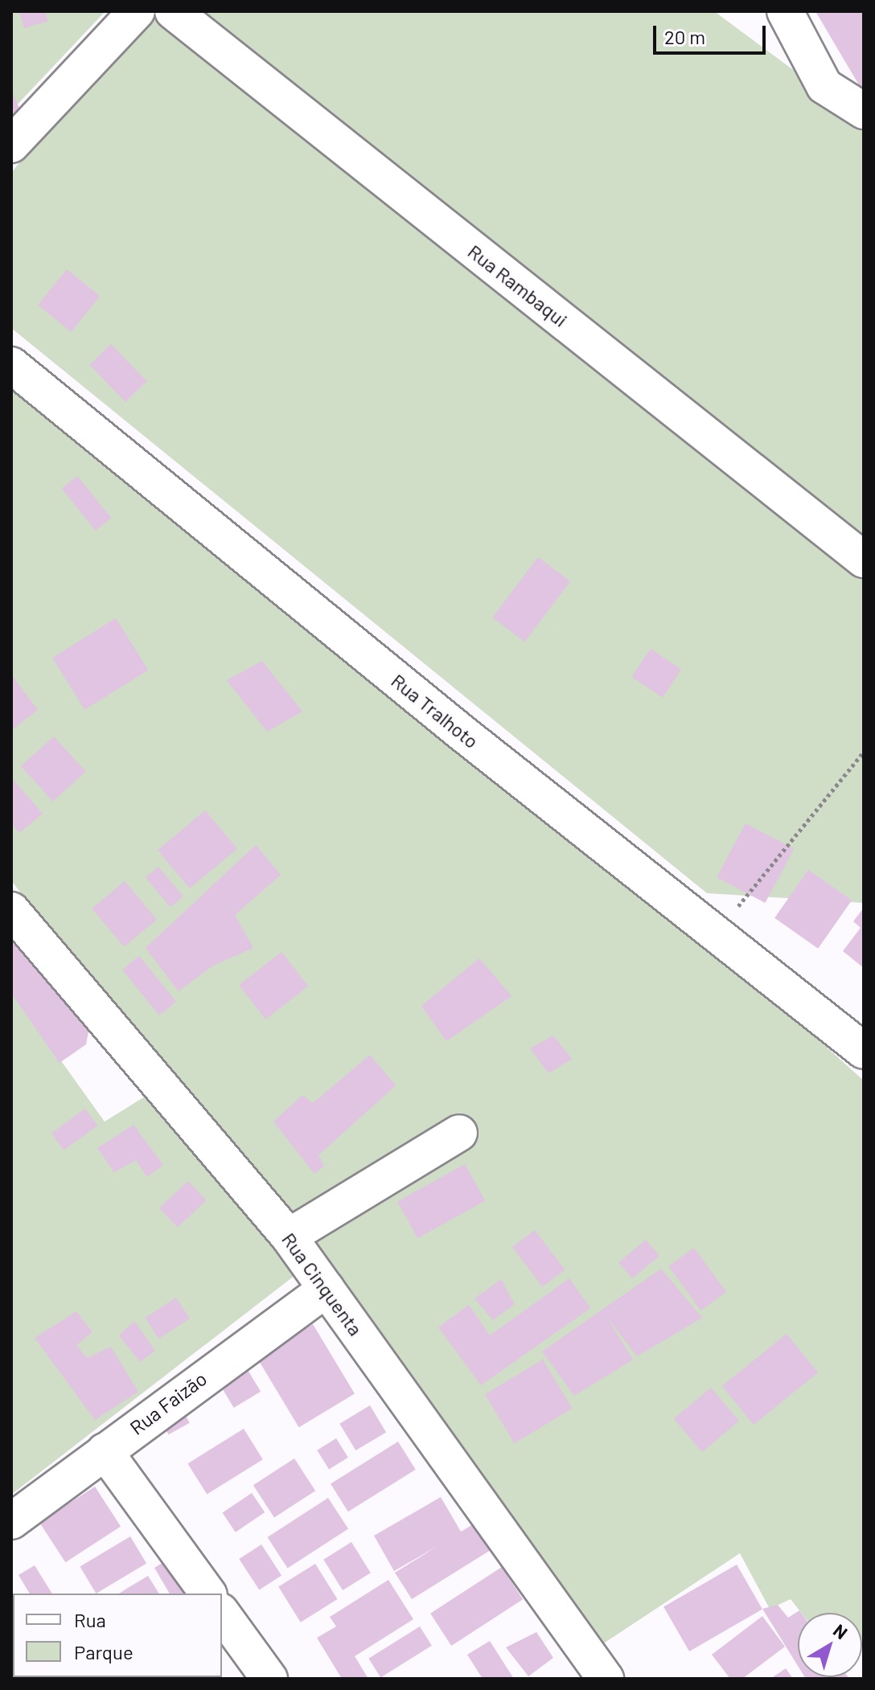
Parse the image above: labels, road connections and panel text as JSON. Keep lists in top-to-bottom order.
{
  "streets": {
    "street": [
      "Rua Rambaqui",
      "Rua Tralhoto",
      "Rua Cinquenta",
      "Rua Faizão"
    ]
  },
  "crossings": [
    ["Rua Cinquenta", "Rua Faizão"]
  ],
  "legend": ["Rua", "Parque"],
  "scale_bar": "20 m",
  "north": "top right"
}
